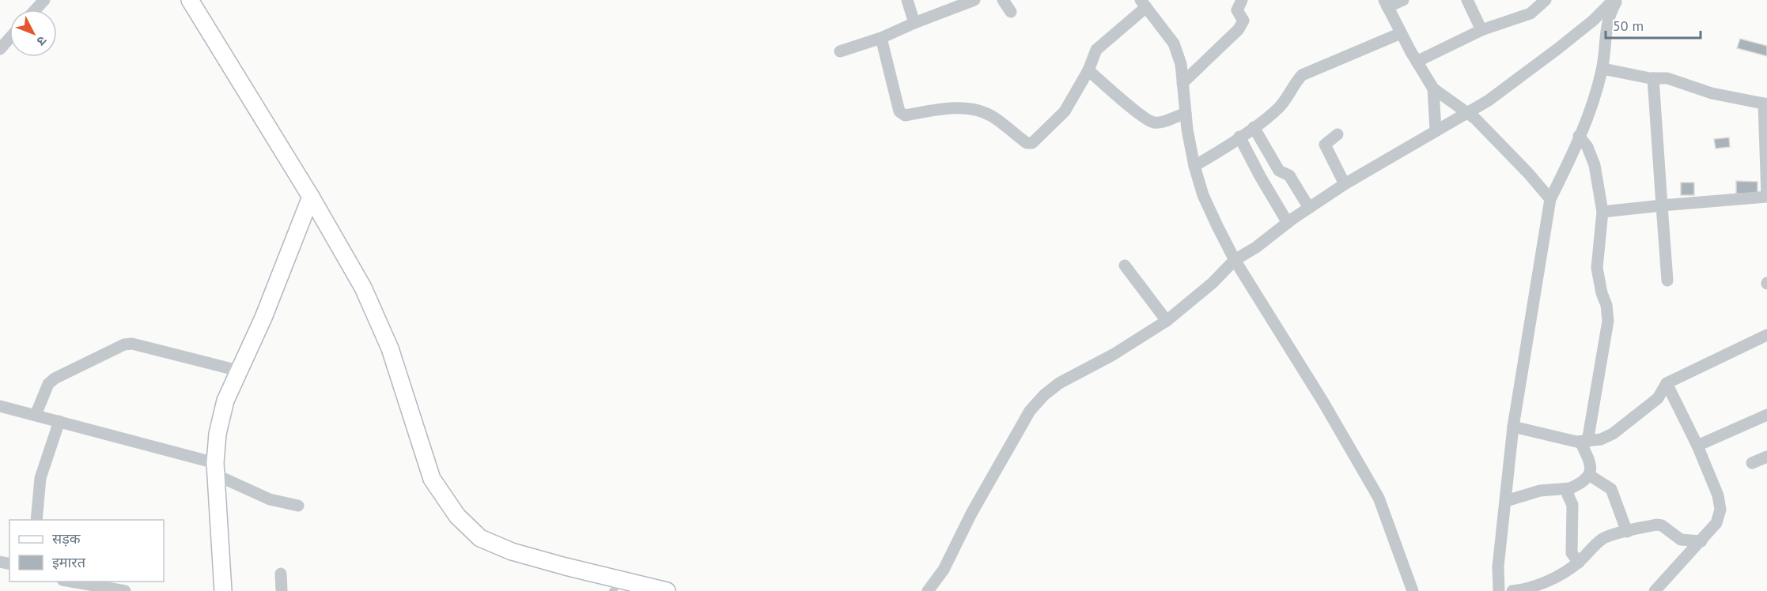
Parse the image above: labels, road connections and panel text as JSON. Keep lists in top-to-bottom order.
{
  "legend": ["सड़क", "इमारत"],
  "scale_bar": "50 m",
  "north": "bottom right"
}
